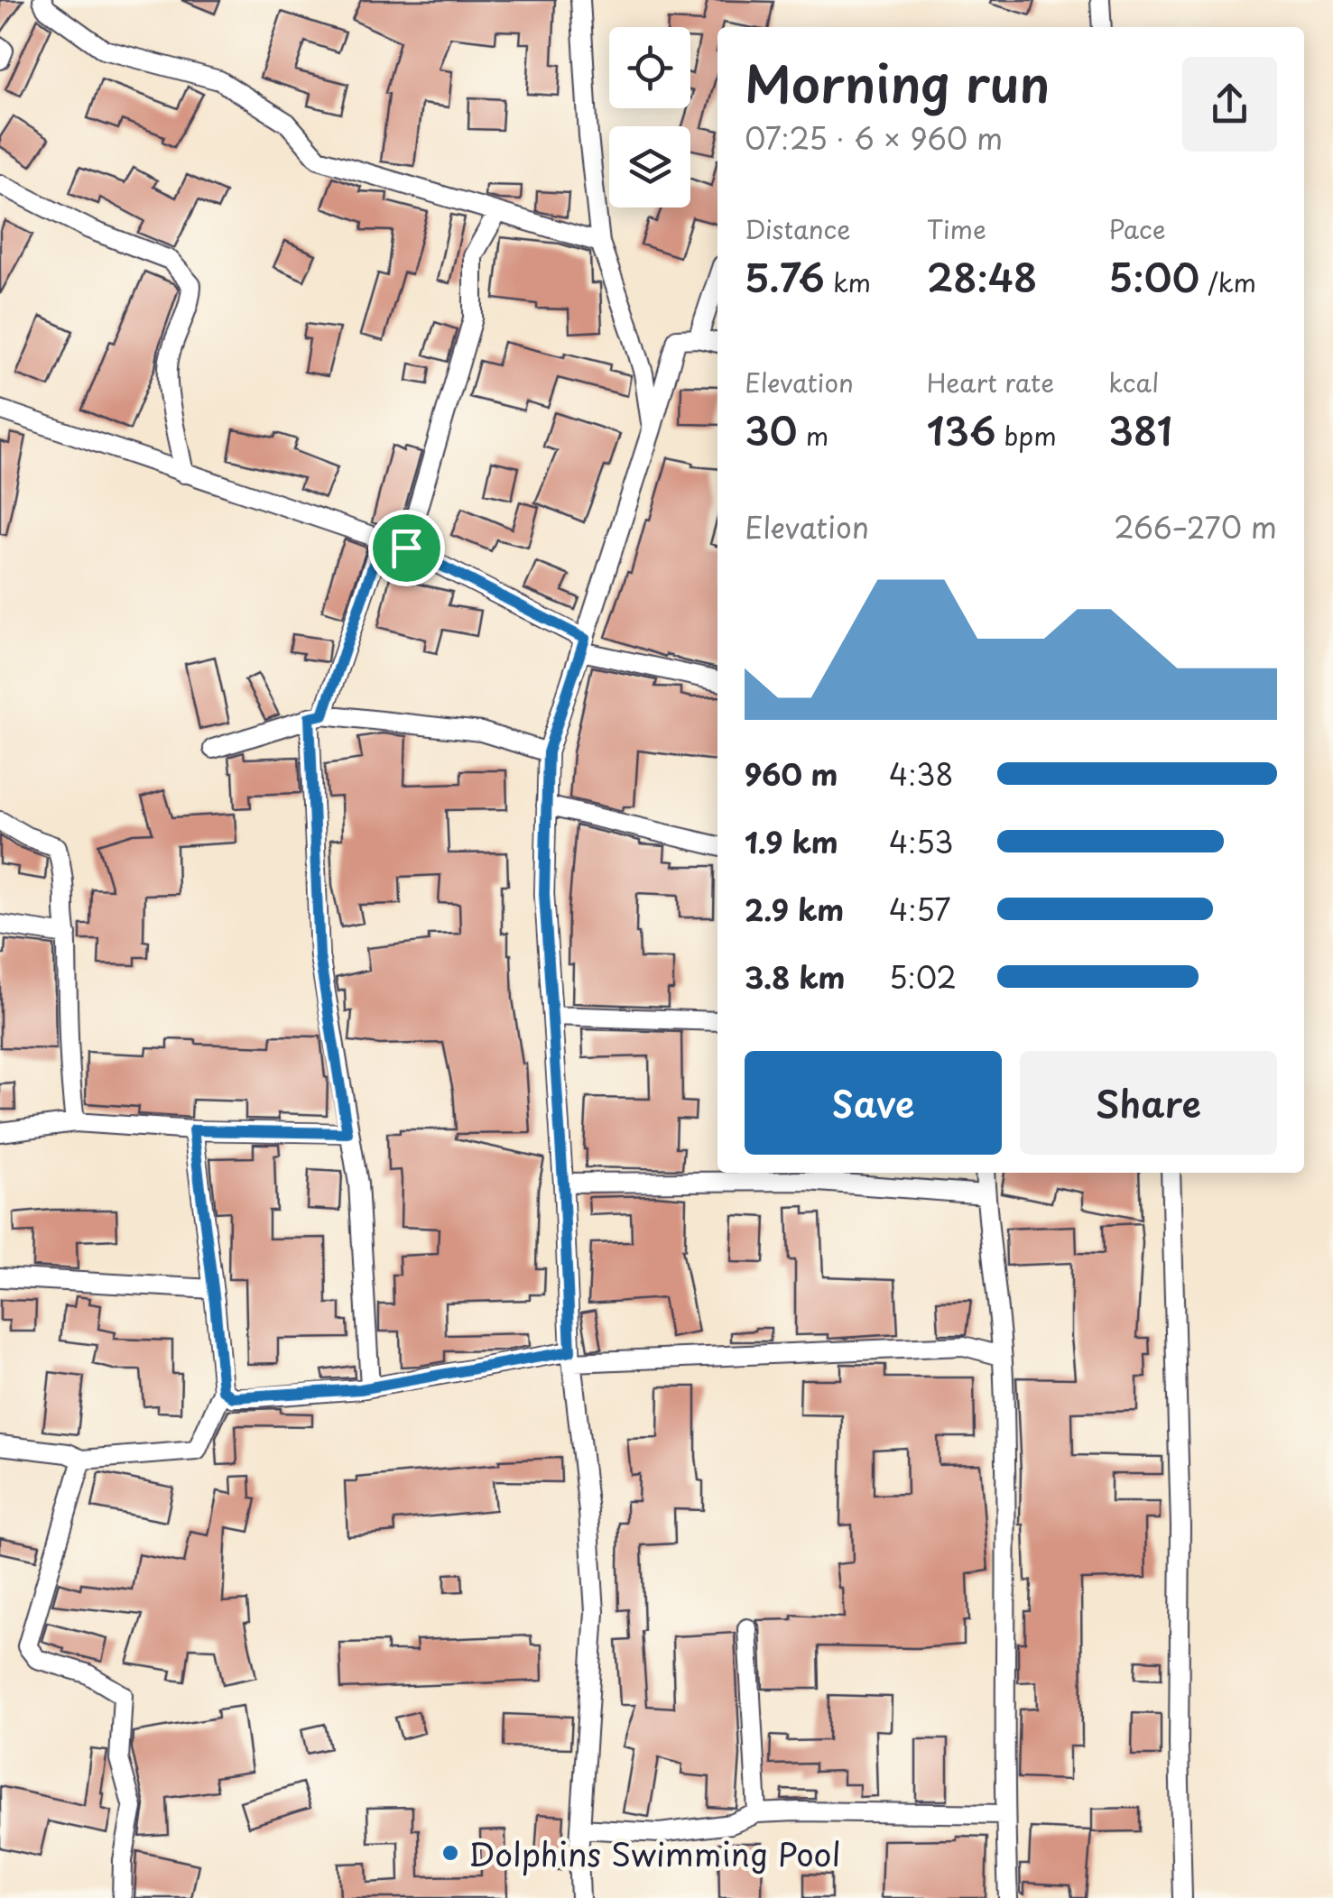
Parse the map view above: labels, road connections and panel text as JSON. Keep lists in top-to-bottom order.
{
  "places": ["Dolphins Swimming Pool"],
  "page": {
    "heading": ["Morning run", "07:25 · 6 × 960 m"],
    "stats": [
      ["Distance", "5.76 km"],
      ["Time", "28:48"],
      ["Pace", "5:00 /km"],
      ["Elevation", "30 m"],
      ["Heart rate", "136 bpm"],
      ["kcal", "381"]
    ],
    "chart": ["Elevation", "266–270 m"],
    "list": [
      {
        "name": "960 m",
        "note": "4:38"
      },
      {
        "name": "1.9 km",
        "note": "4:53"
      },
      {
        "name": "2.9 km",
        "note": "4:57"
      },
      {
        "name": "3.8 km",
        "note": "5:02"
      }
    ],
    "buttons": ["Save", "Share"]
  }
}
